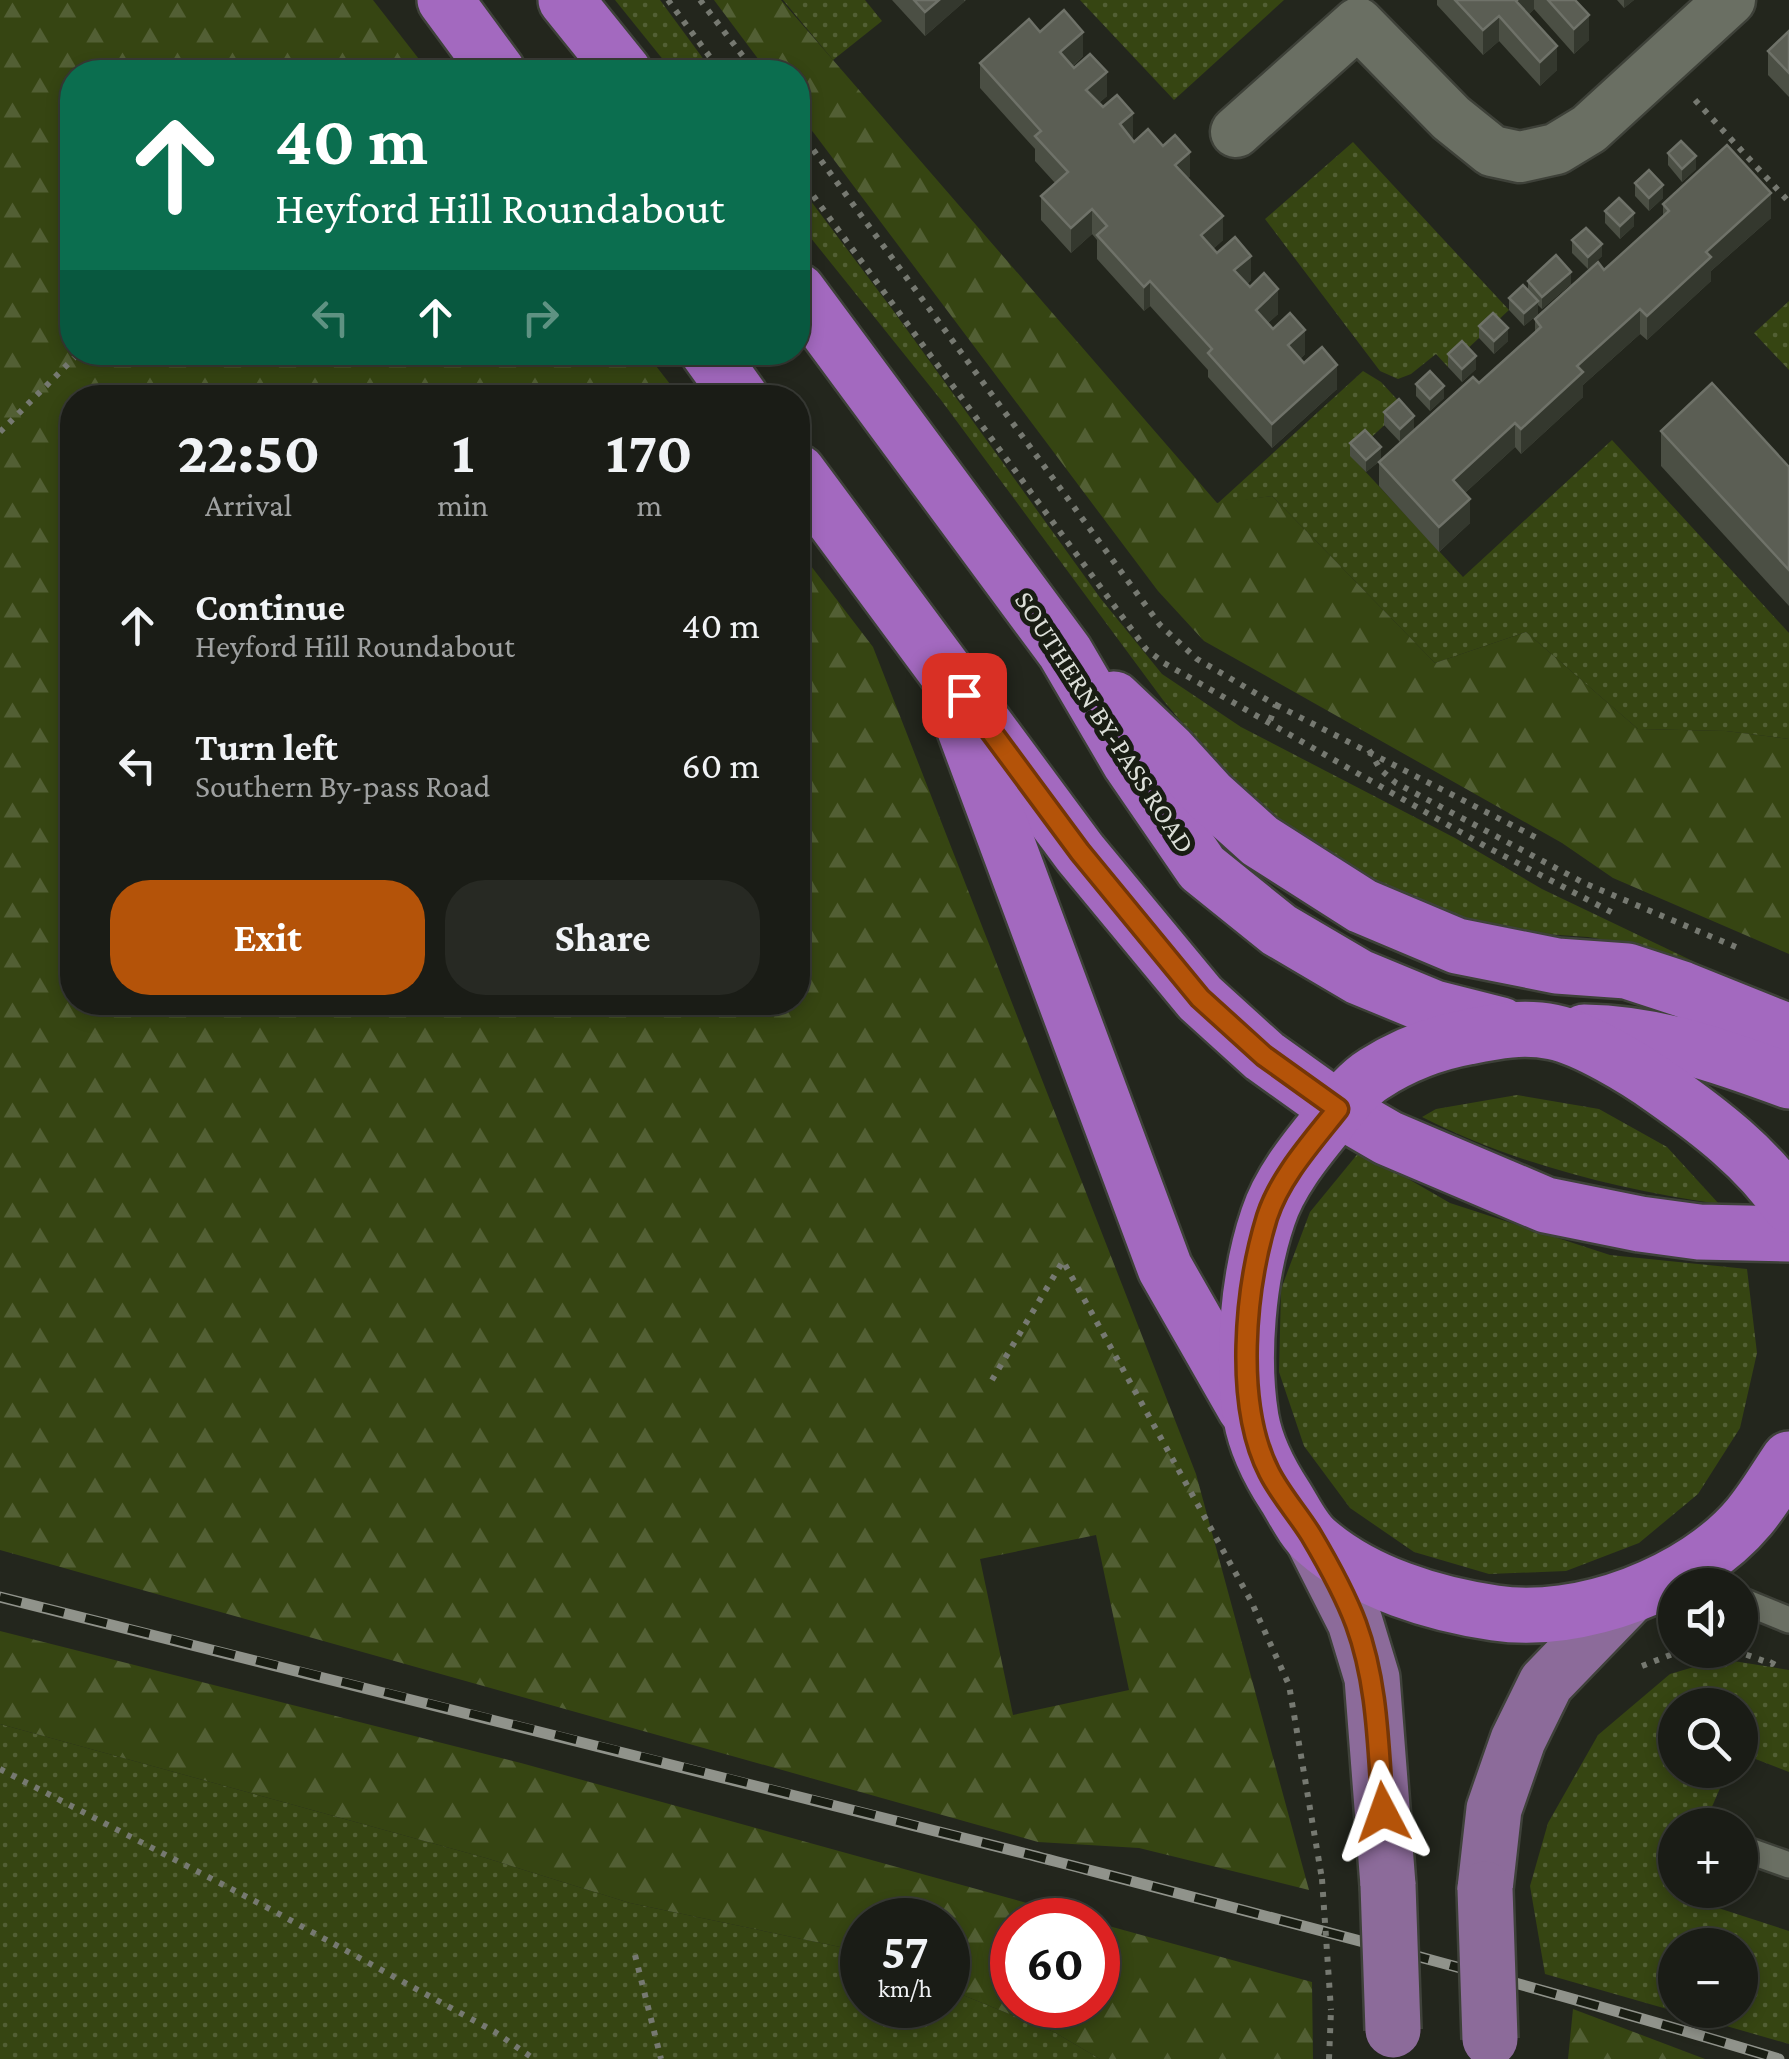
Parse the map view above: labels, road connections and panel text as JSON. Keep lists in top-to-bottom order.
{
  "streets": {
    "highway": ["SOUTHERN BY-PASS ROAD"]
  },
  "page": {
    "turn": ["40 m", "Heyford Hill Roundabout"],
    "eta": [
      "22:50",
      "Arrival",
      "1",
      "min",
      "170",
      "m"
    ],
    "list": [
      {
        "name": "Continue",
        "note": "Heyford Hill Roundabout",
        "value": "40 m"
      },
      {
        "name": "Turn left",
        "note": "Southern By-pass Road",
        "value": "60 m"
      }
    ],
    "buttons": ["Exit", "Share"],
    "map_buttons": ["+", "−"],
    "speed": "57 km/h",
    "limit": "60"
  }
}
